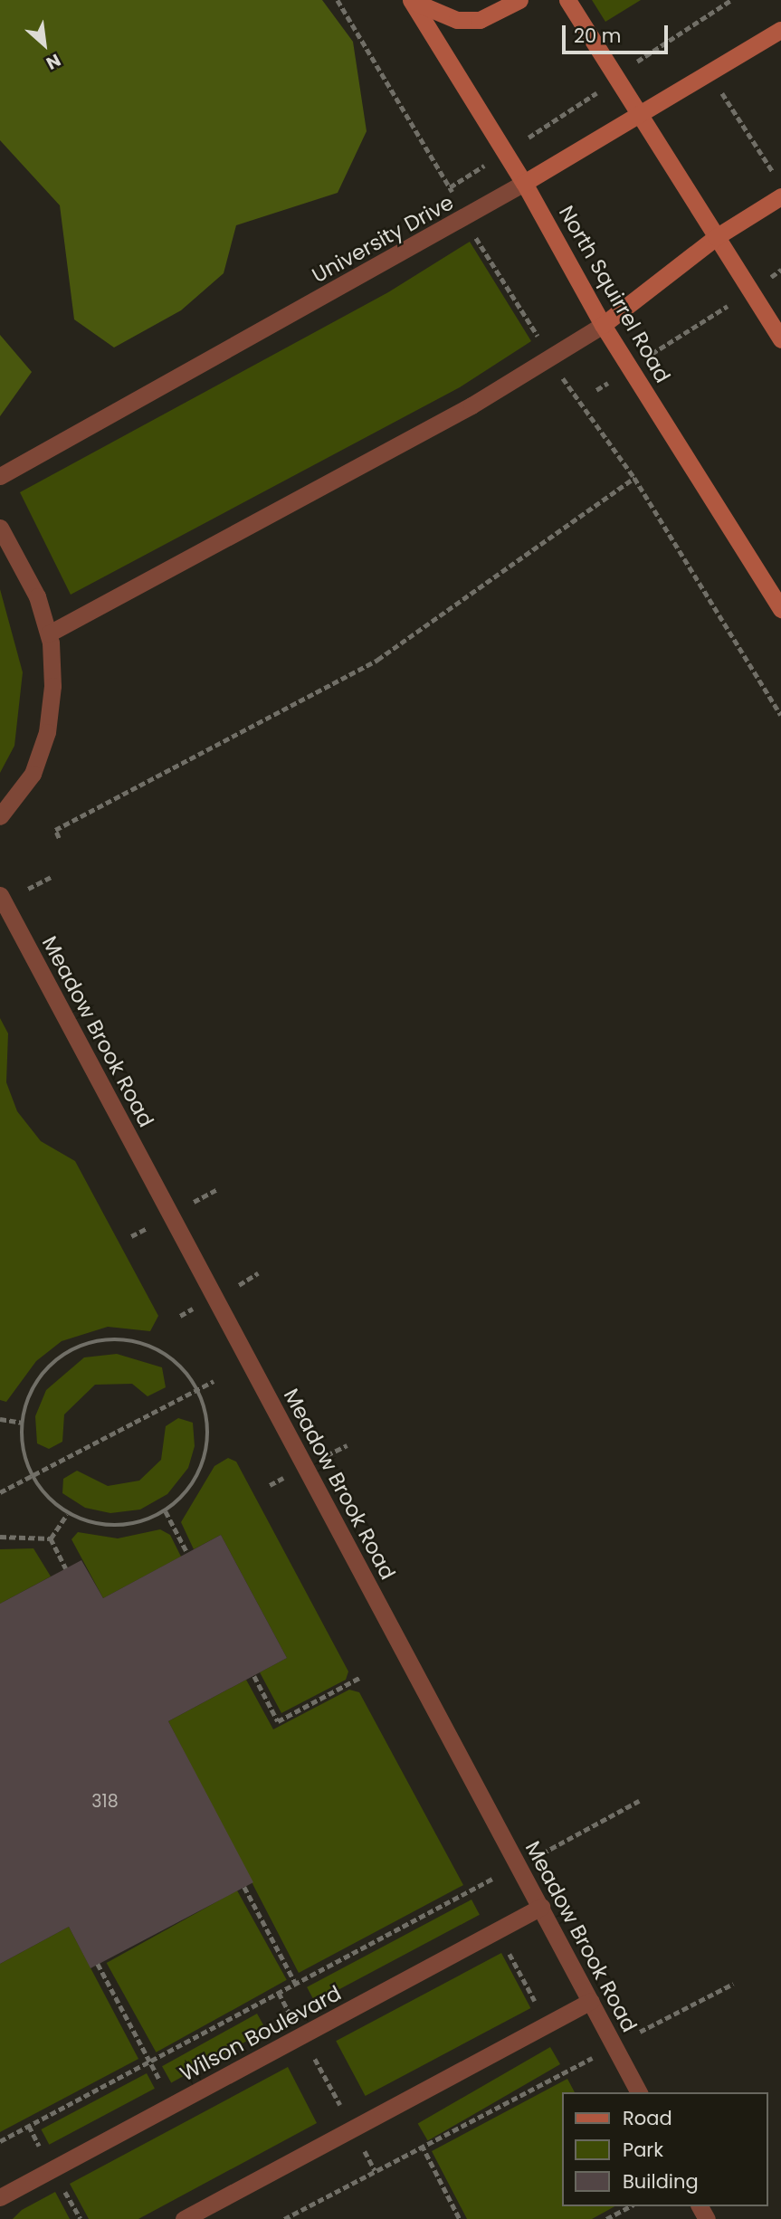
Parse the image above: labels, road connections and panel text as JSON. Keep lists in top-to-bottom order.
{
  "streets": {
    "main road": ["University Drive", "North Squirrel Road"],
    "street": ["Meadow Brook Road", "Wilson Boulevard"]
  },
  "crossings": [
    ["University Drive", "North Squirrel Road"],
    ["Meadow Brook Road", "Wilson Boulevard"]
  ],
  "house_numbers": ["318"],
  "legend": ["Road", "Park", "Building"],
  "scale_bar": "20 m",
  "north": "bottom right"
}
